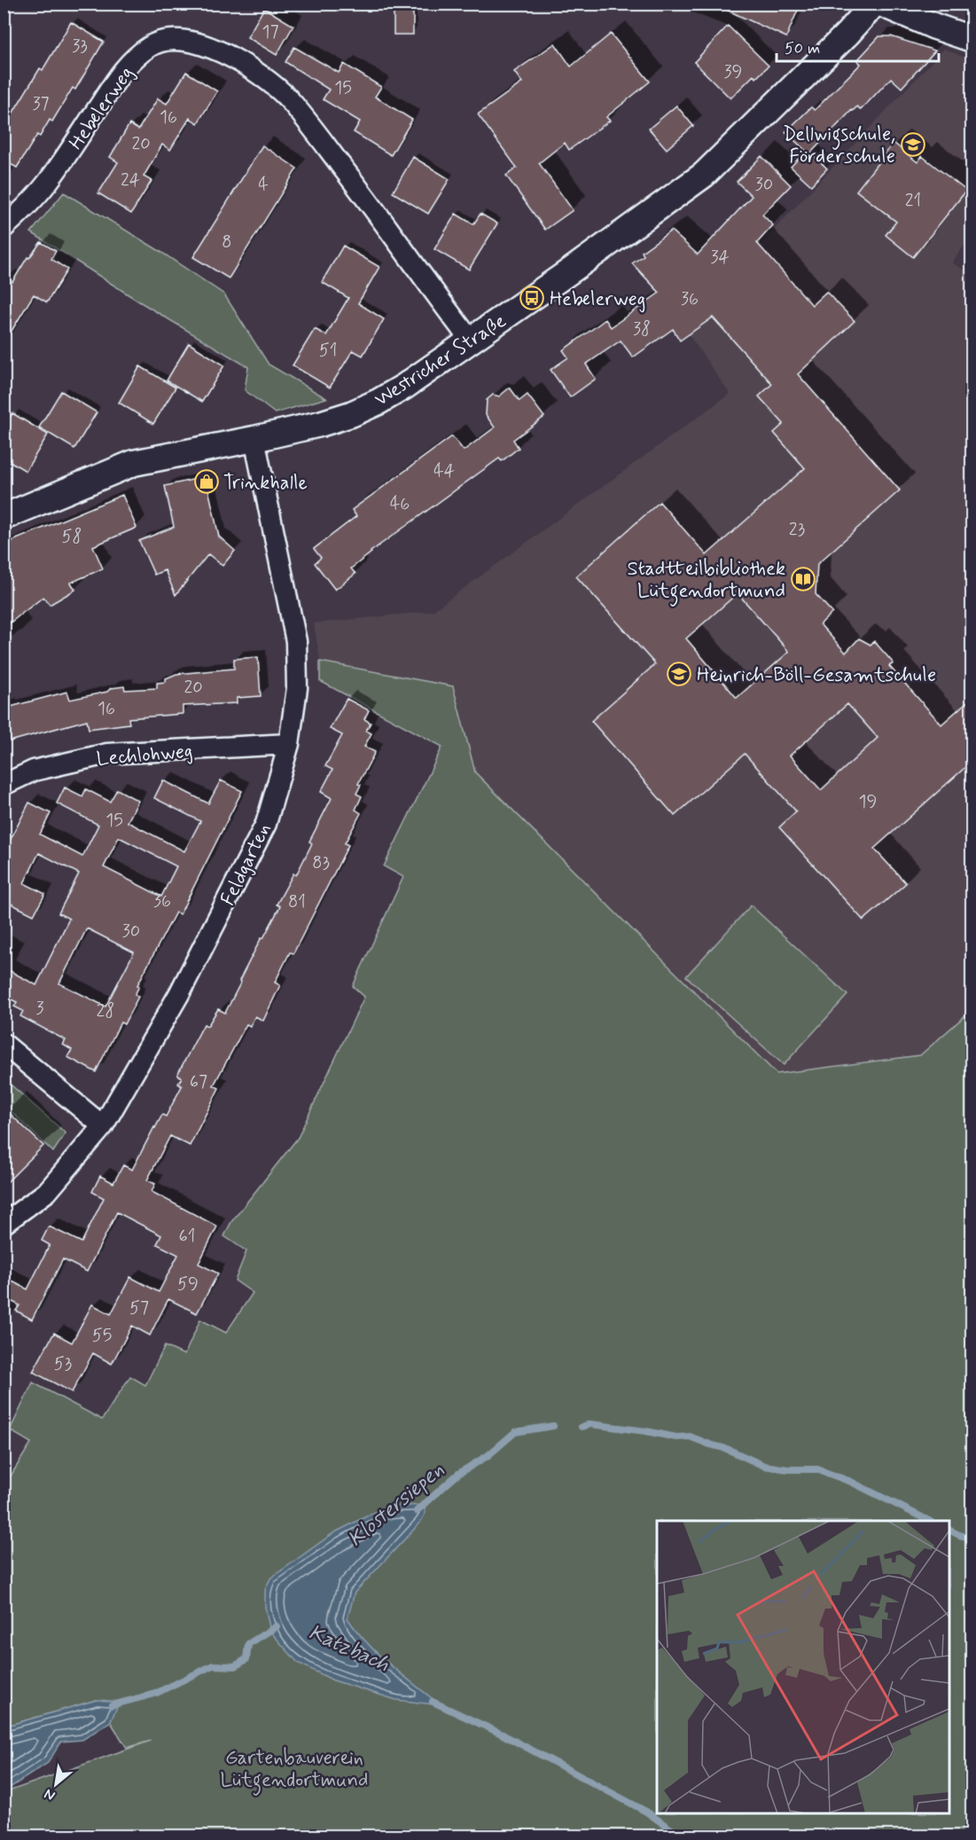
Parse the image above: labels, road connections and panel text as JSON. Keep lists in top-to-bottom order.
{
  "streets": {
    "street": [
      "Hebelerweg",
      "Westricher Straße",
      "Lechlohweg",
      "Feldgarten"
    ]
  },
  "crossings": [
    ["Hebelerweg", "Westricher Straße"],
    ["Westricher Straße", "Feldgarten"],
    ["Lechlohweg", "Feldgarten"]
  ],
  "water": ["Klostersiepen", "Katzbach"],
  "parks": ["Gartenbauverein Lütgendortmund"],
  "places": {
    "school or university": ["Dellwigschule, Förderschule", "Heinrich-Böll-Gesamtschule"],
    "bus stop": ["Hebelerweg"],
    "shop": ["Trinkhalle"],
    "library": ["Stadtteilbibliothek Lütgendortmund"]
  },
  "house_numbers": [
    "17",
    "33",
    "39",
    "15",
    "37",
    "16",
    "20",
    "24",
    "4",
    "30",
    "21",
    "8",
    "34",
    "36",
    "38",
    "51",
    "44",
    "46",
    "23",
    "58",
    "20",
    "16",
    "19",
    "15",
    "83",
    "36",
    "81",
    "30",
    "3",
    "28",
    "67",
    "61",
    "59",
    "57",
    "55",
    "53"
  ],
  "scale_bar": "50 m",
  "north": "bottom left"
}
